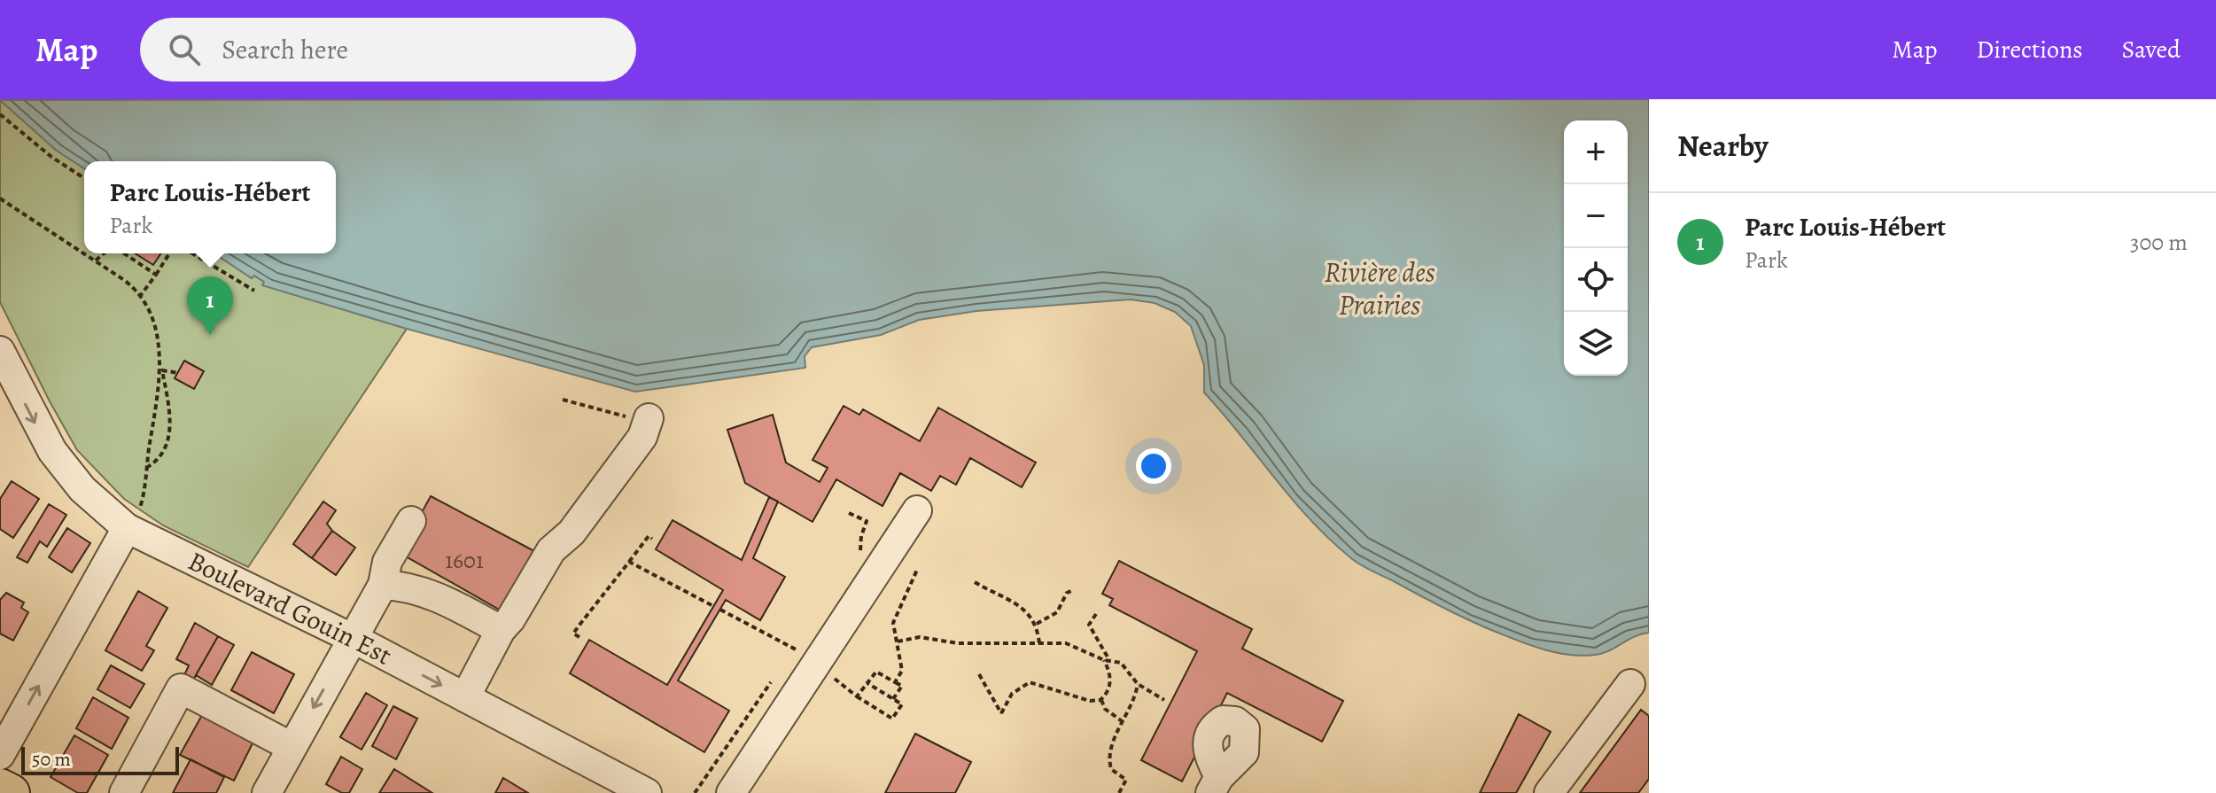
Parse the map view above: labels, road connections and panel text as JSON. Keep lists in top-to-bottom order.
{
  "streets": {
    "street": ["Boulevard Gouin Est"]
  },
  "water": ["Rivière des Prairies"],
  "house_numbers": ["1601"],
  "scale_bar": "50 m",
  "page": {
    "header": "Map",
    "search": "Search here",
    "nav": ["Map", "Directions", "Saved"],
    "heading": "Nearby",
    "map_buttons": ["+", "−"],
    "popup": ["Parc Louis-Hébert", "Park"],
    "list": [
      {
        "mark": "1",
        "name": "Parc Louis-Hébert",
        "note": "Park",
        "value": "300 m"
      }
    ],
    "pins": "1",
    "scale": "50 m"
  }
}
